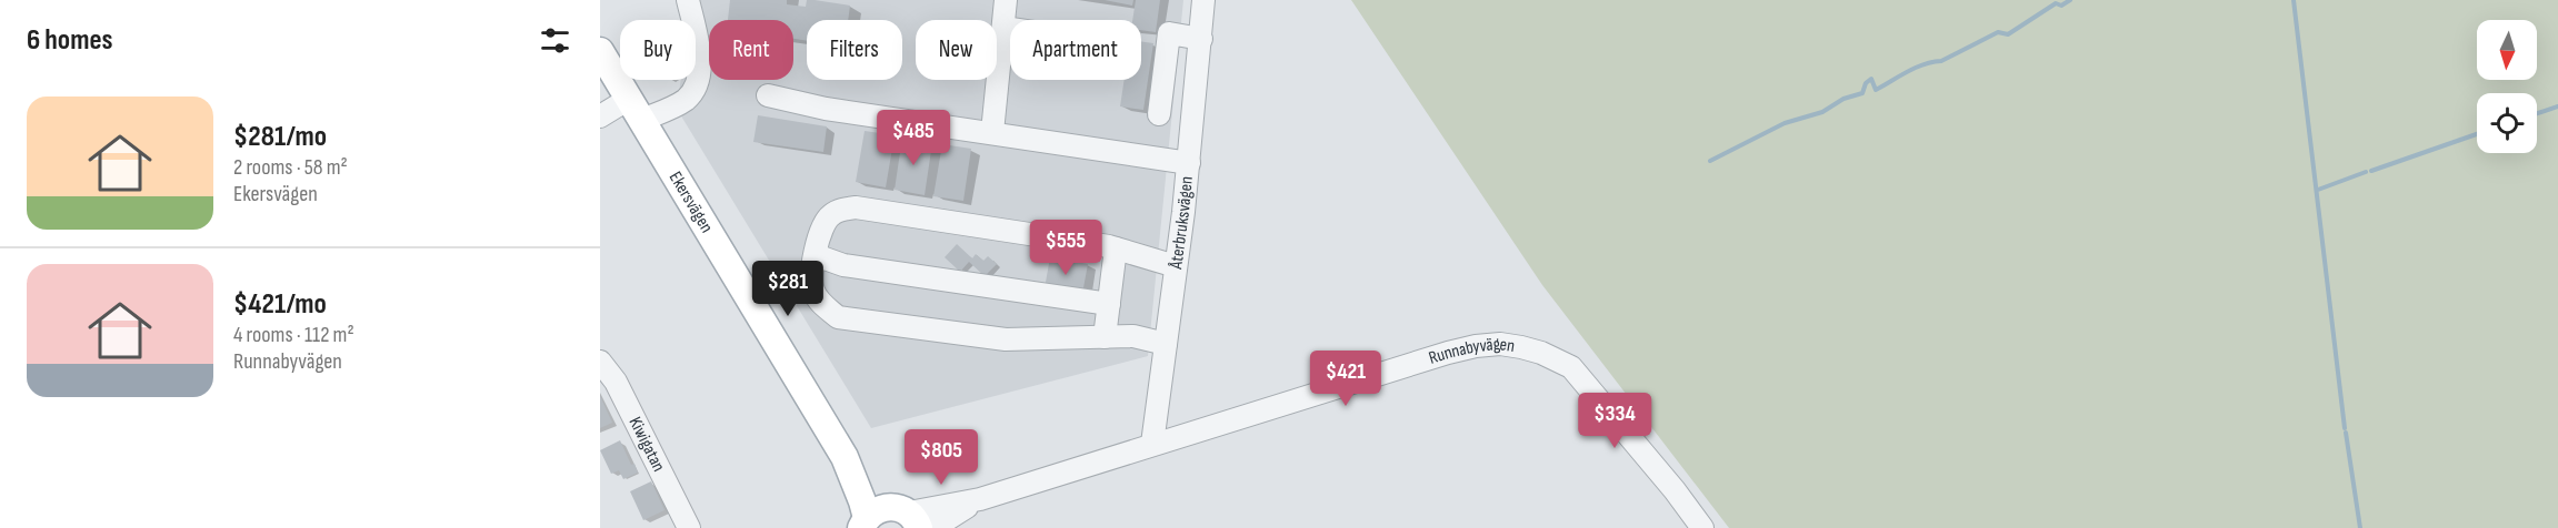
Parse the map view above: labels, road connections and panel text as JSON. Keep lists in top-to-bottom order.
{
  "streets": {
    "main road": ["Ekersvägen"],
    "street": ["Återbruksvägen", "Runnabyvägen", "Kiwigatan"]
  },
  "crossings": [
    ["Ekersvägen", "Runnabyvägen"],
    ["Återbruksvägen", "Runnabyvägen"]
  ],
  "north": "bottom",
  "page": {
    "heading": "6 homes",
    "chip": [
      "Buy",
      "Rent",
      "Filters",
      "New",
      "Apartment"
    ],
    "list": [
      {
        "name": "$281/mo",
        "note": "2 rooms · 58 m² · Ekersvägen"
      },
      {
        "name": "$421/mo",
        "note": "4 rooms · 112 m² · Runnabyvägen"
      }
    ],
    "price": [
      "$485",
      "$555",
      "$281",
      "$421",
      "$334",
      "$805"
    ]
  }
}
